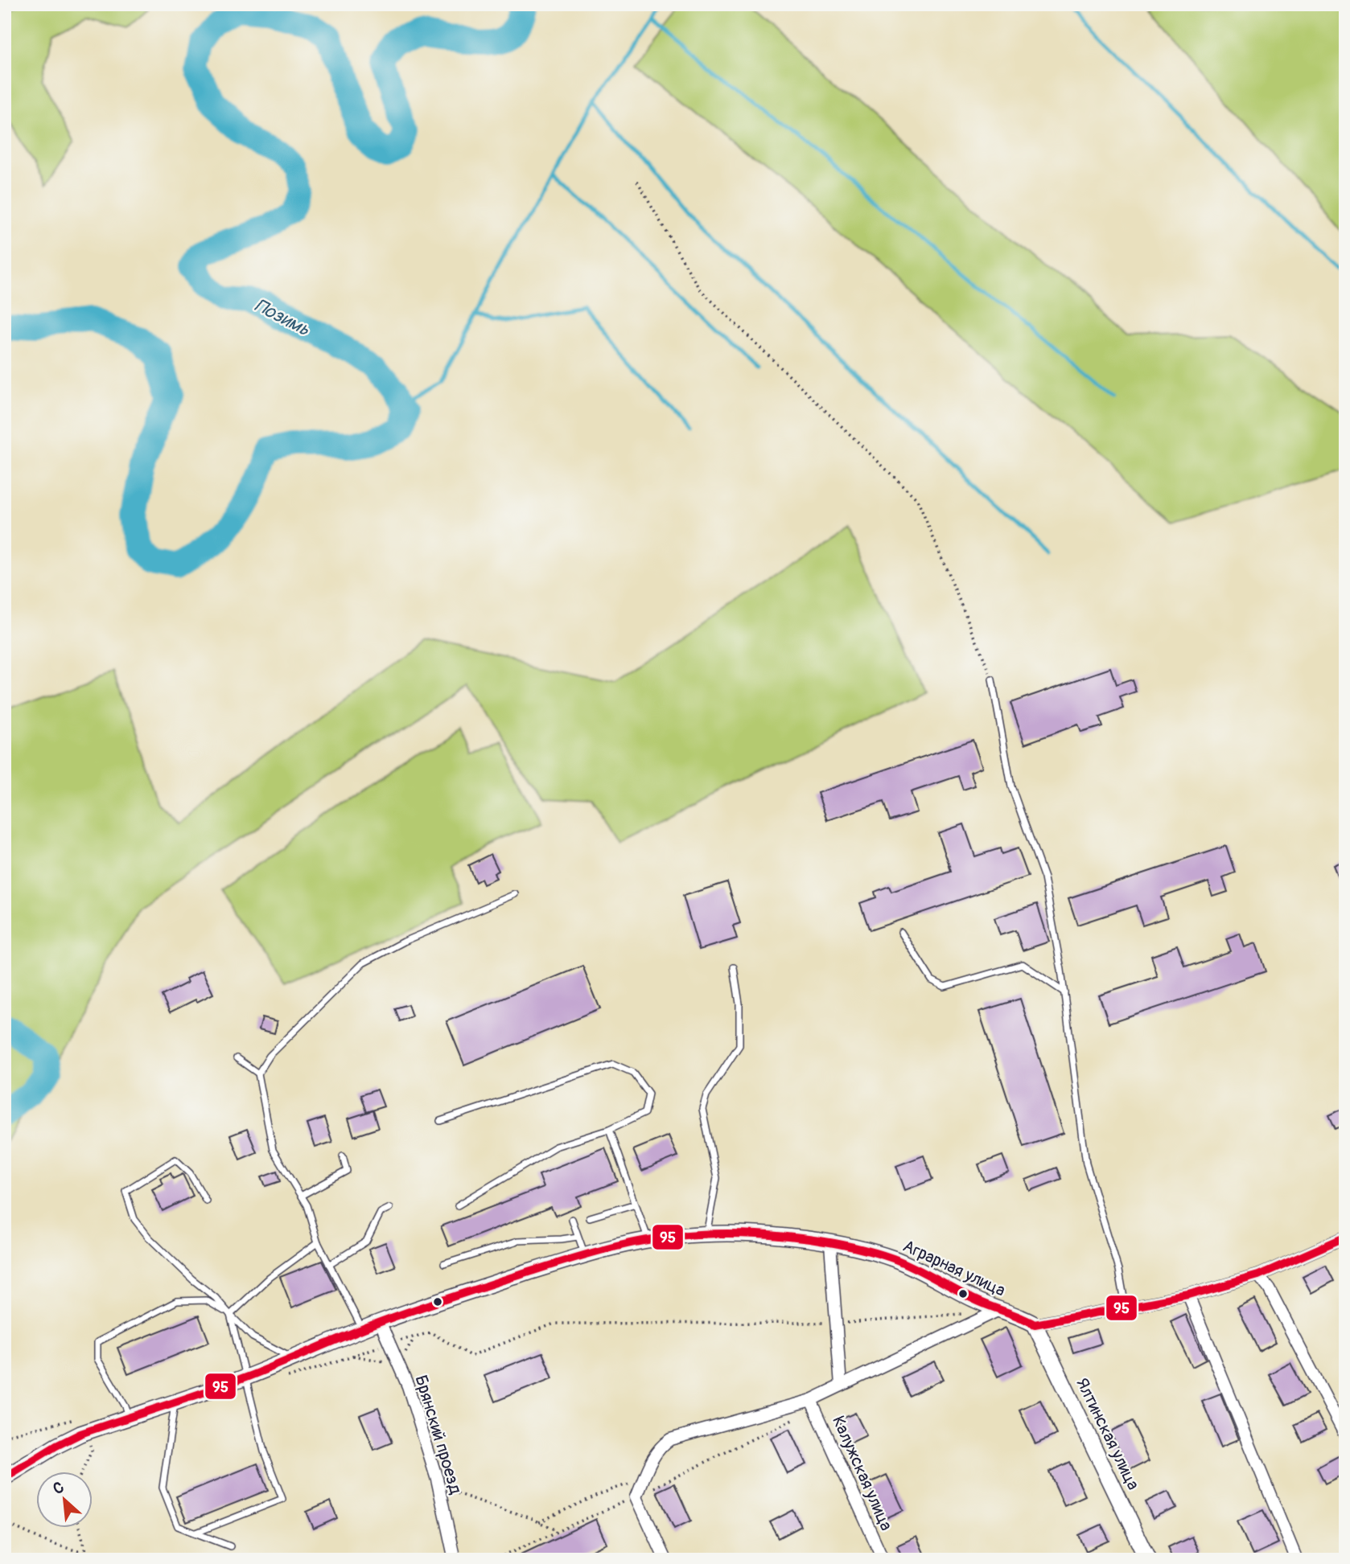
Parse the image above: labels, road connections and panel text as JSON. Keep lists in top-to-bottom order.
{
  "streets": {
    "street": [
      "Аграрная улица",
      "Ялтинская улица",
      "Брянский проезд",
      "Калужская улица"
    ]
  },
  "crossings": [
    ["Аграрная улица", "Ялтинская улица"],
    ["Аграрная улица", "Брянский проезд"]
  ],
  "water": ["Позимь"],
  "lines": ["transit line 95"],
  "north": "top left"
}
